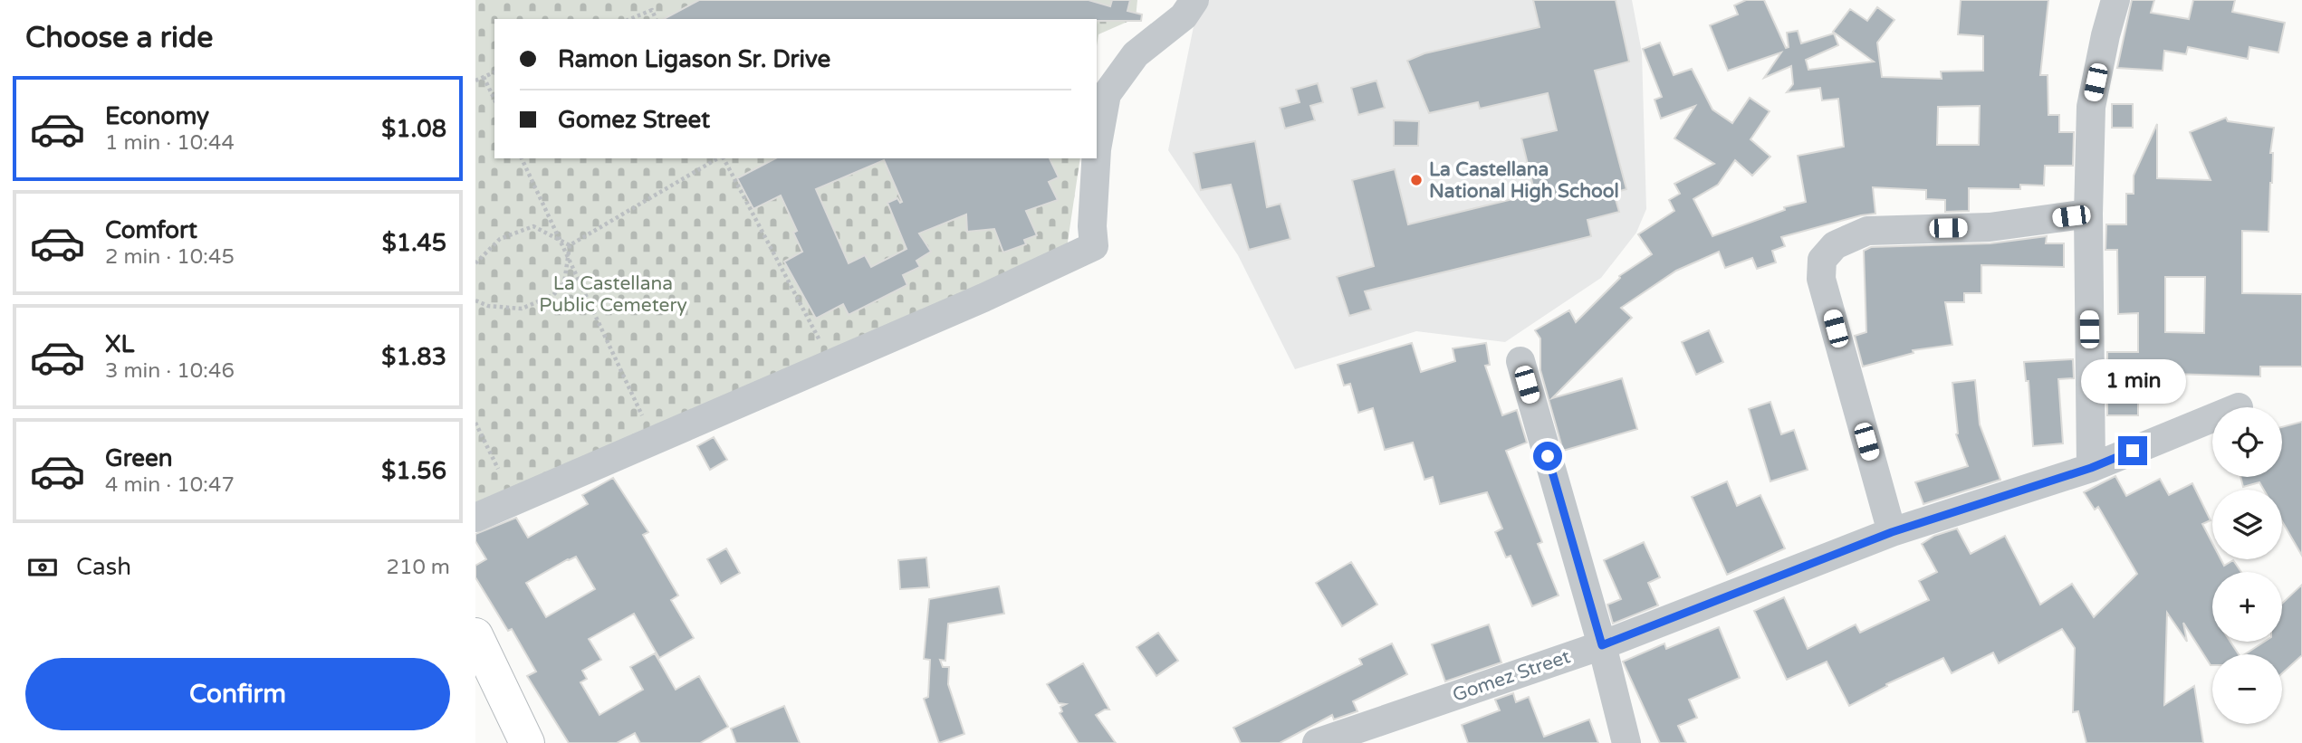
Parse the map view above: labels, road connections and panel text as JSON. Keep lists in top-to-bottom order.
{
  "streets": {
    "street": ["Gomez Street"]
  },
  "parks": ["La Castellana Public Cemetery"],
  "places": ["La Castellana National High School"],
  "page": {
    "heading": "Choose a ride",
    "banner": ["Ramon Ligason Sr. Drive", "Gomez Street"],
    "list": [
      {
        "name": "Economy",
        "note": "1 min · 10:44",
        "value": "$1.08"
      },
      {
        "name": "Comfort",
        "note": "2 min · 10:45",
        "value": "$1.45"
      },
      {
        "name": "XL",
        "note": "3 min · 10:46",
        "value": "$1.83"
      },
      {
        "name": "Green",
        "note": "4 min · 10:47",
        "value": "$1.56"
      }
    ],
    "bubble": "1 min",
    "map_buttons": ["+", "−"],
    "pay": ["Cash", "210 m"],
    "buttons": "Confirm"
  }
}
